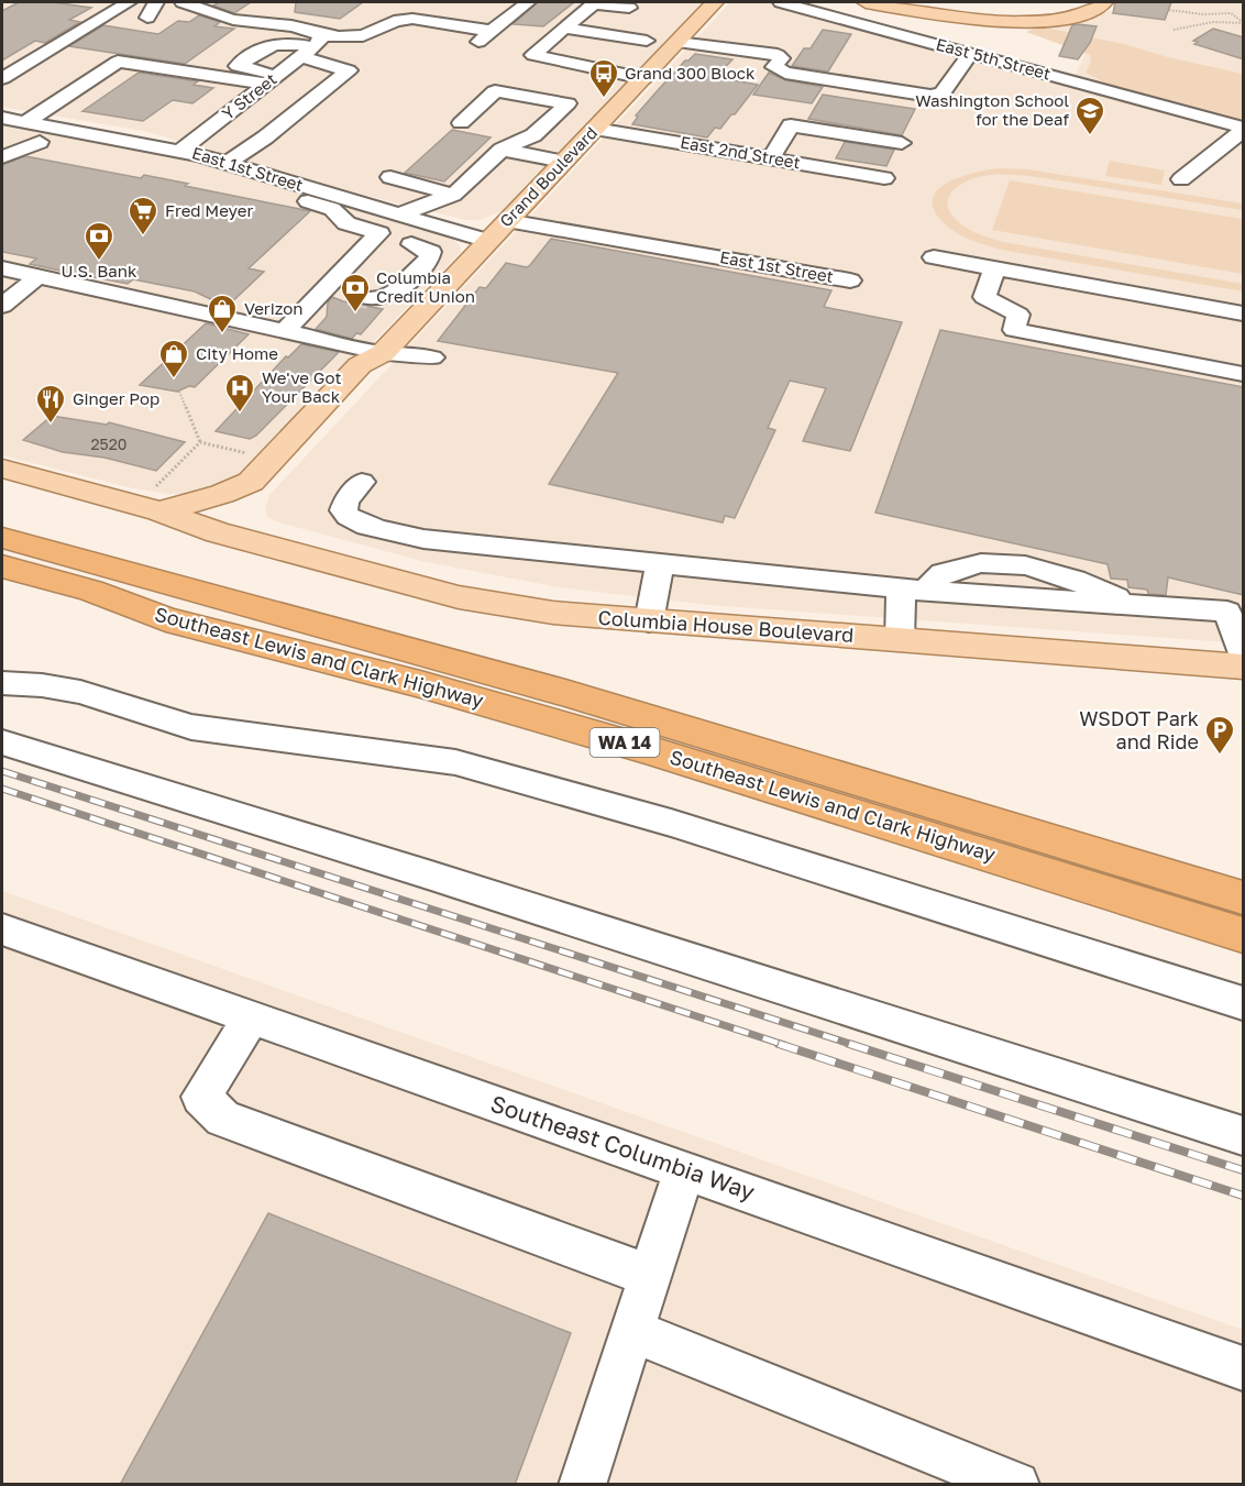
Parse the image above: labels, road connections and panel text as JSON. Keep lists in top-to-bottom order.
{
  "streets": {
    "highway": ["Southeast Lewis and Clark Highway", "WA 14"],
    "main road": ["Grand Boulevard", "Columbia House Boulevard"],
    "street": [
      "East 5th Street",
      "Y Street",
      "East 2nd Street",
      "East 1st Street",
      "Southeast Columbia Way"
    ]
  },
  "crossings": [
    ["Y Street", "East 1st Street"],
    ["East 2nd Street", "Grand Boulevard"],
    ["East 1st Street", "Grand Boulevard"],
    ["Grand Boulevard", "Columbia House Boulevard"]
  ],
  "places": {
    "bus stop": ["Grand 300 Block"],
    "school or university": ["Washington School for the Deaf"],
    "supermarket": ["Fred Meyer"],
    "bank": ["U.S. Bank", "Columbia Credit Union"],
    "shop": ["Verizon", "City Home"],
    "hospital": ["We've Got Your Back"],
    "restaurant": ["Ginger Pop"],
    "parking": ["WSDOT Park and Ride"]
  },
  "house_numbers": ["2520"]
}
